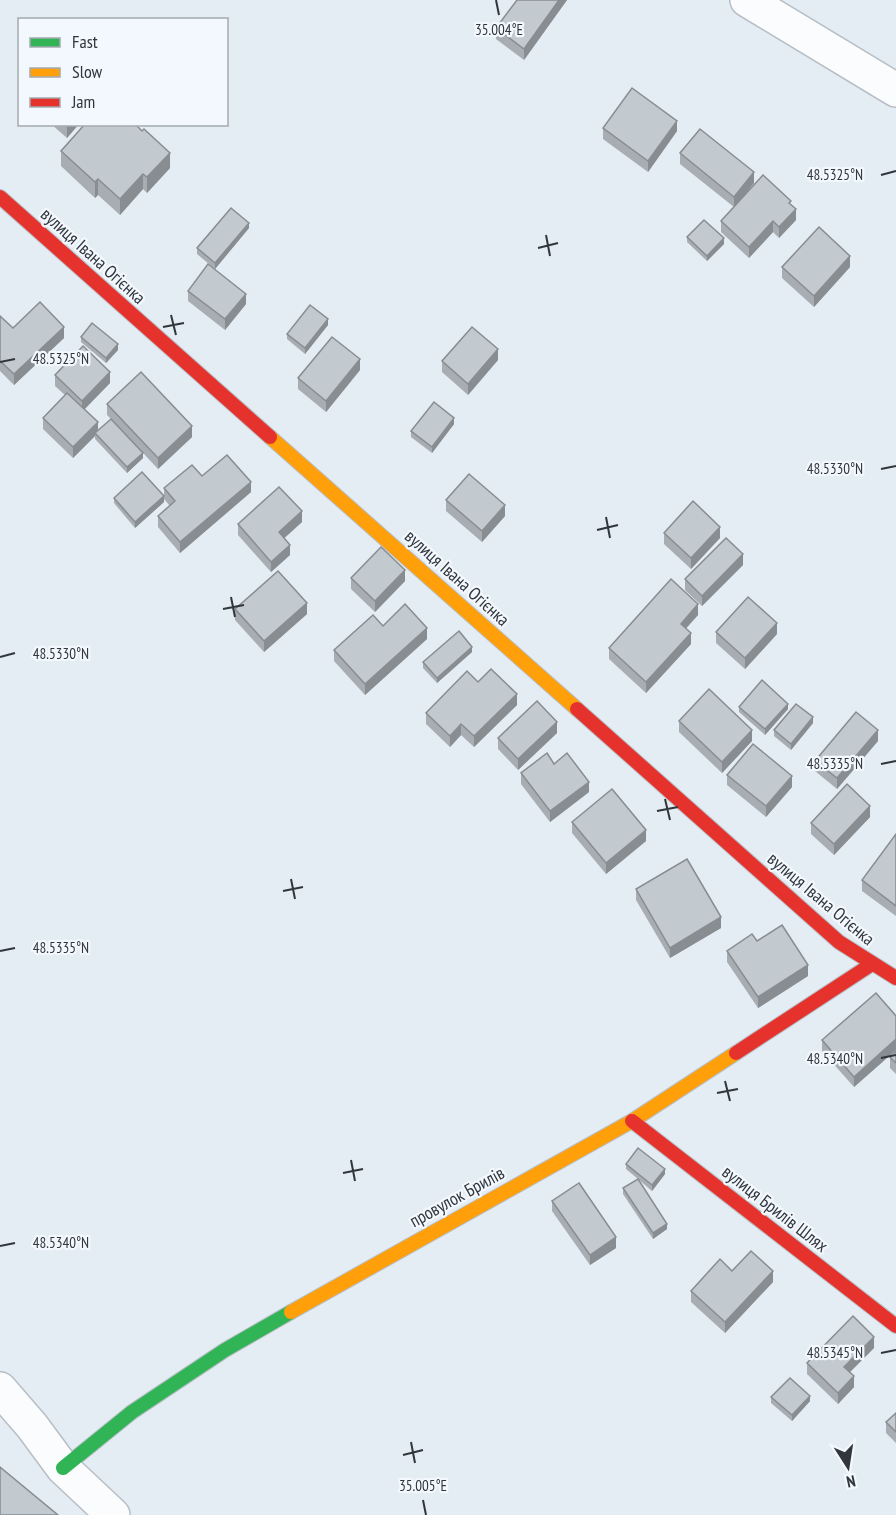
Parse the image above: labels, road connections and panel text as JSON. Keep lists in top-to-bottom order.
{
  "streets": {
    "street": ["вулиця Івана Огієнка", "провулок Брилів", "вулиця Брилів Шлях"]
  },
  "crossings": [
    ["вулиця Івана Огієнка", "провулок Брилів"],
    ["провулок Брилів", "вулиця Брилів Шлях"]
  ],
  "legend": ["Fast", "Slow", "Jam"],
  "north": "bottom",
  "coordinates": [
    "35.004°E",
    "48.5325°N",
    "48.5330°N",
    "48.5335°N",
    "48.5340°N",
    "48.5345°N",
    "35.005°E"
  ]
}
